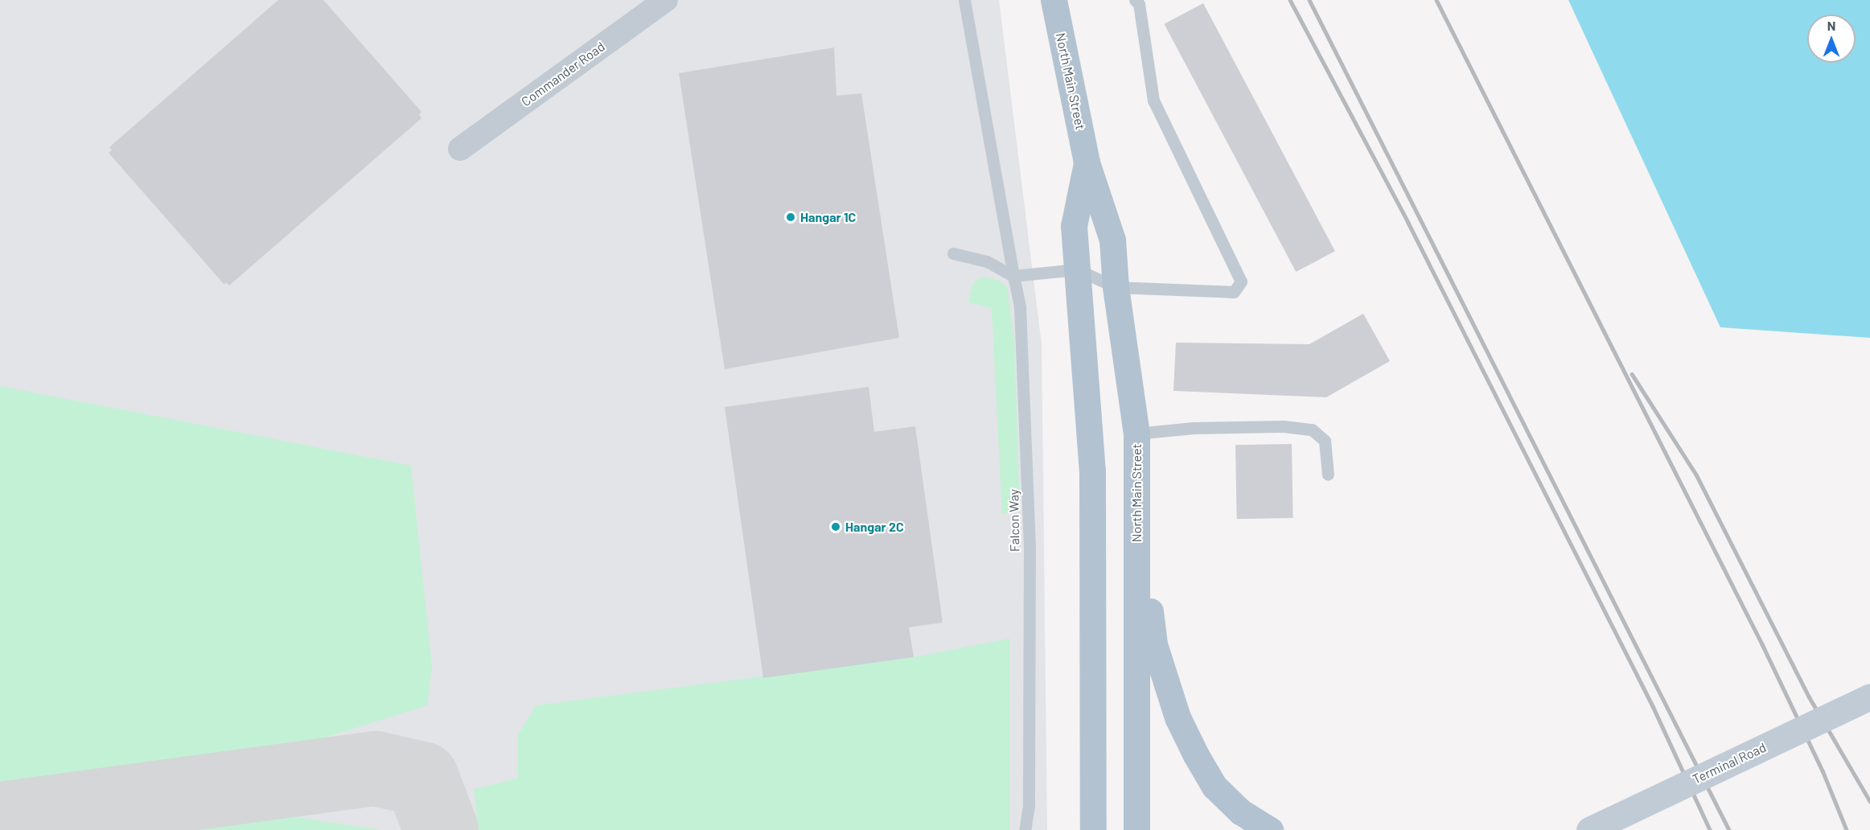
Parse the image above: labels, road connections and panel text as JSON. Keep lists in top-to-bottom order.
{
  "streets": {
    "main road": ["North Main Street", "Terminal Road"],
    "street": ["Commander Road"],
    "lane": ["Falcon Way"]
  },
  "places": ["Hangar 1C", "Hangar 2C"],
  "north": "top"
}
